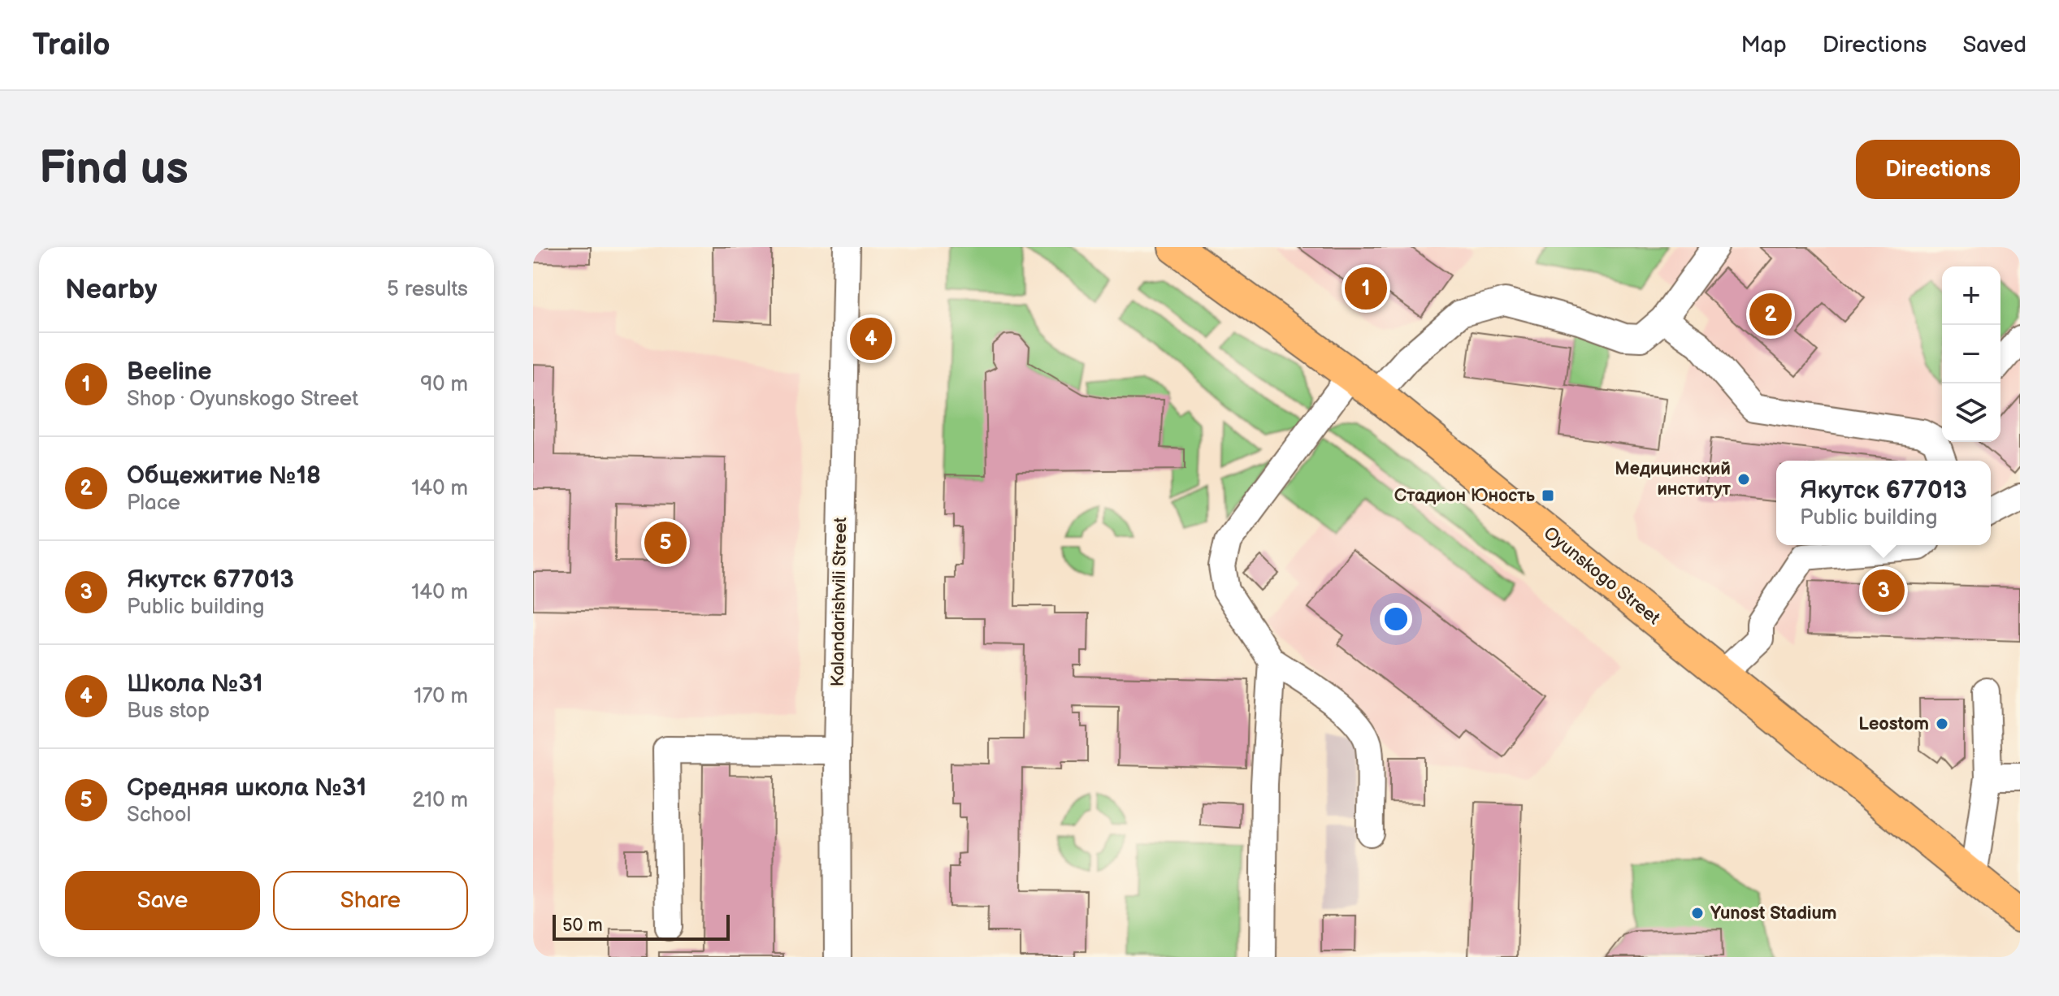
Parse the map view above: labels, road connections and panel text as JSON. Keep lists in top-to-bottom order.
{
  "streets": {
    "main road": ["Oyunskogo Street"],
    "street": ["Kalandarishvili Street"]
  },
  "places": {
    "other": ["Медицинский институт", "Leostom", "Yunost Stadium"],
    "transit": ["Стадион Юность"]
  },
  "scale_bar": "50 m",
  "page": {
    "header": "Trailo",
    "nav": ["Map", "Directions", "Saved"],
    "buttons": [
      "Directions",
      ["Save", "Share"]
    ],
    "title": "Find us",
    "heading": ["Nearby", "5 results"],
    "pins": [
      "1",
      "2",
      "4",
      "5",
      "3"
    ],
    "map_buttons": ["+", "−"],
    "list": [
      {
        "mark": "1",
        "name": "Beeline",
        "note": "Shop · Oyunskogo Street",
        "value": "90 m"
      },
      {
        "mark": "2",
        "name": "Общежитие №18",
        "note": "Place",
        "value": "140 m"
      },
      {
        "mark": "3",
        "name": "Якутск 677013",
        "note": "Public building",
        "value": "140 m"
      },
      {
        "mark": "4",
        "name": "Школа №31",
        "note": "Bus stop",
        "value": "170 m"
      },
      {
        "mark": "5",
        "name": "Средняя школа №31",
        "note": "School",
        "value": "210 m"
      }
    ],
    "popup": ["Якутск 677013", "Public building"],
    "scale": "50 m"
  }
}
